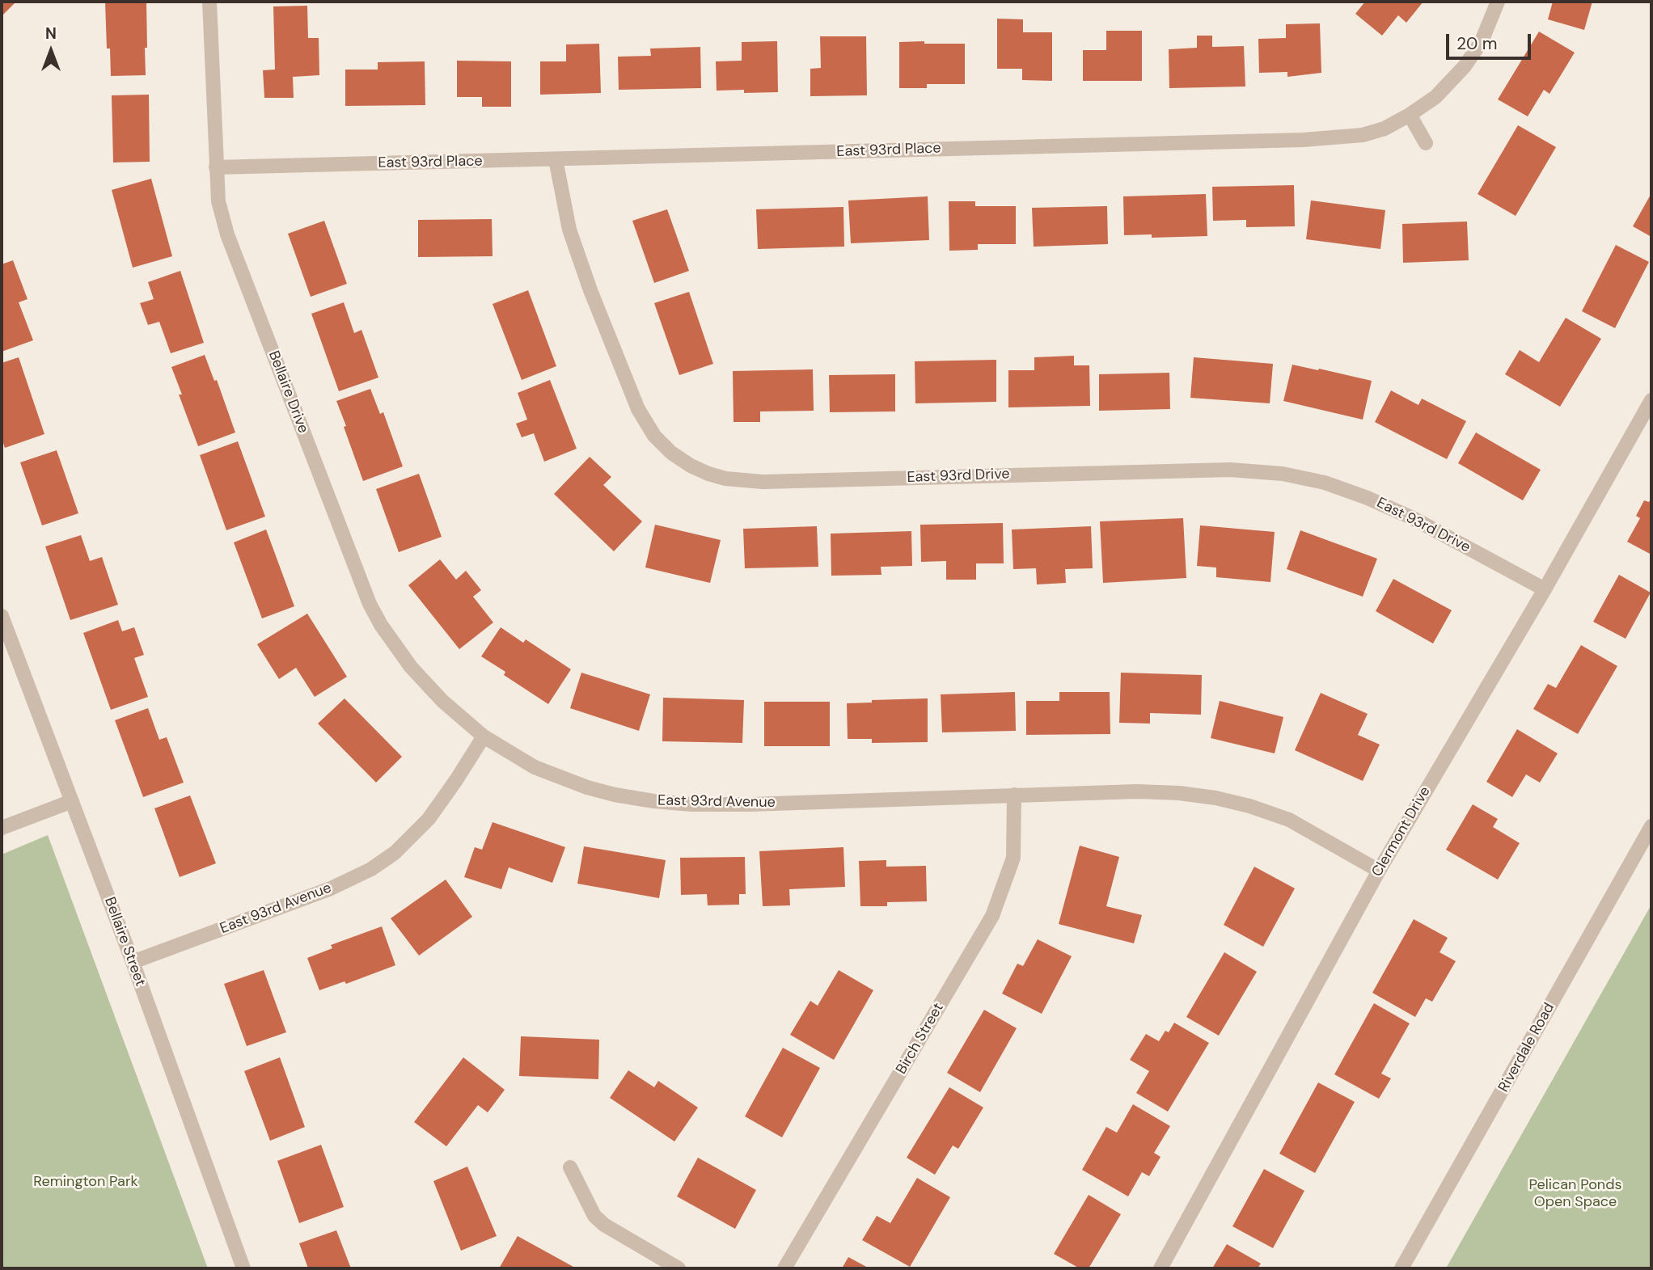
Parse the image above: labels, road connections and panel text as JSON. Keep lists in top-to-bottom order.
{
  "streets": {
    "street": [
      "East 93rd Place",
      "Bellaire Drive",
      "East 93rd Drive",
      "East 93rd Avenue",
      "Clermont Drive",
      "Bellaire Street",
      "Birch Street",
      "Riverdale Road"
    ]
  },
  "crossings": [
    ["East 93rd Place", "Bellaire Drive"],
    ["East 93rd Place", "East 93rd Drive"],
    ["Bellaire Drive", "East 93rd Avenue"],
    ["East 93rd Drive", "Clermont Drive"],
    ["East 93rd Avenue", "Clermont Drive"],
    ["East 93rd Avenue", "Bellaire Street"],
    ["East 93rd Avenue", "Birch Street"]
  ],
  "parks": ["Remington Park", "Pelican Ponds Open Space"],
  "scale_bar": "20 m",
  "north": "top"
}
